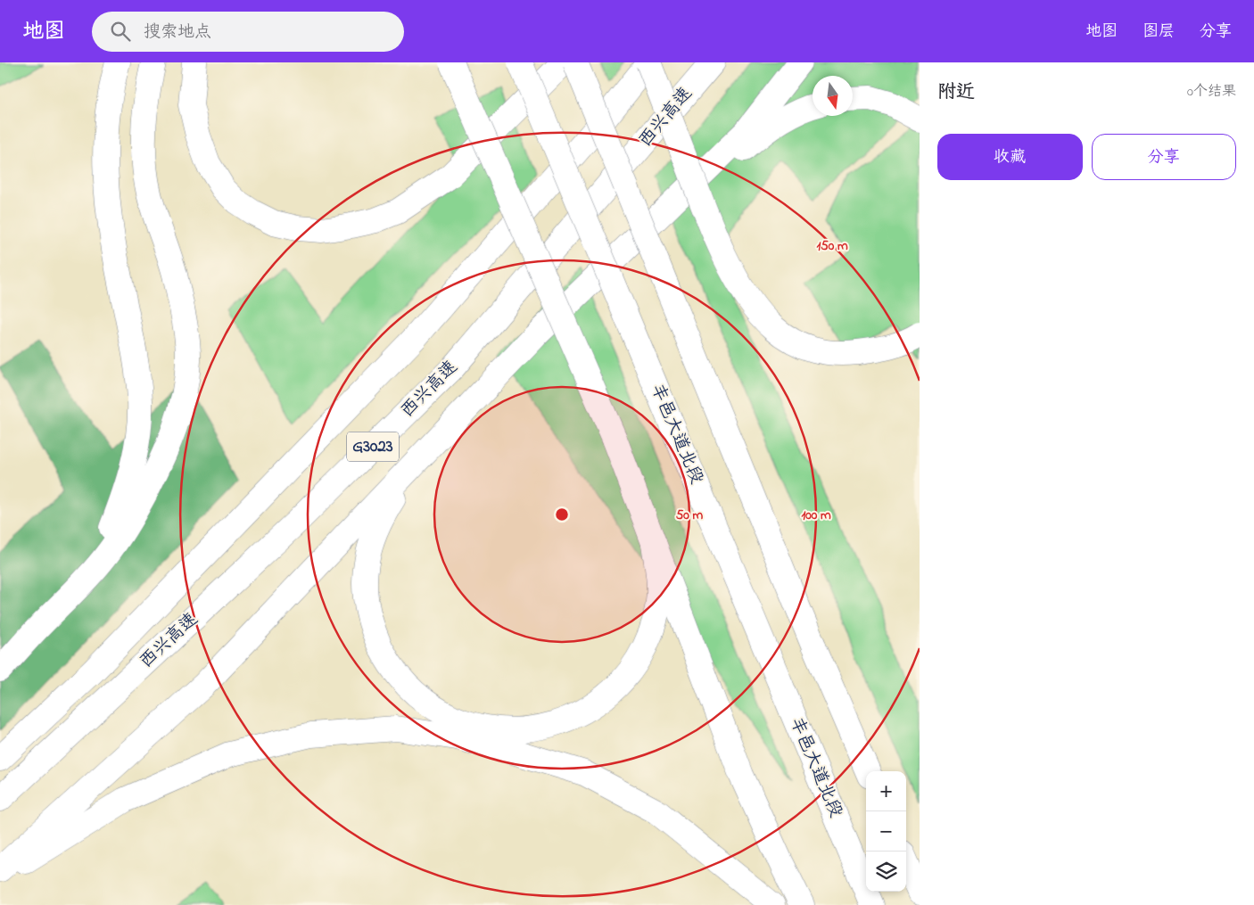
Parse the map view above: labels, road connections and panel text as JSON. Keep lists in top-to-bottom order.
{
  "streets": {
    "main road": ["西兴高速", "丰邑大道北段", "G3023"]
  },
  "north": "bottom",
  "page": {
    "header": "地图",
    "search": "搜索地点",
    "nav": ["地图", "图层", "分享"],
    "heading": ["附近", "0个结果"],
    "buttons": ["收藏", "分享"],
    "map_buttons": ["+", "−"]
  },
  "rings": ["150 m", "50 m", "100 m"]
}
